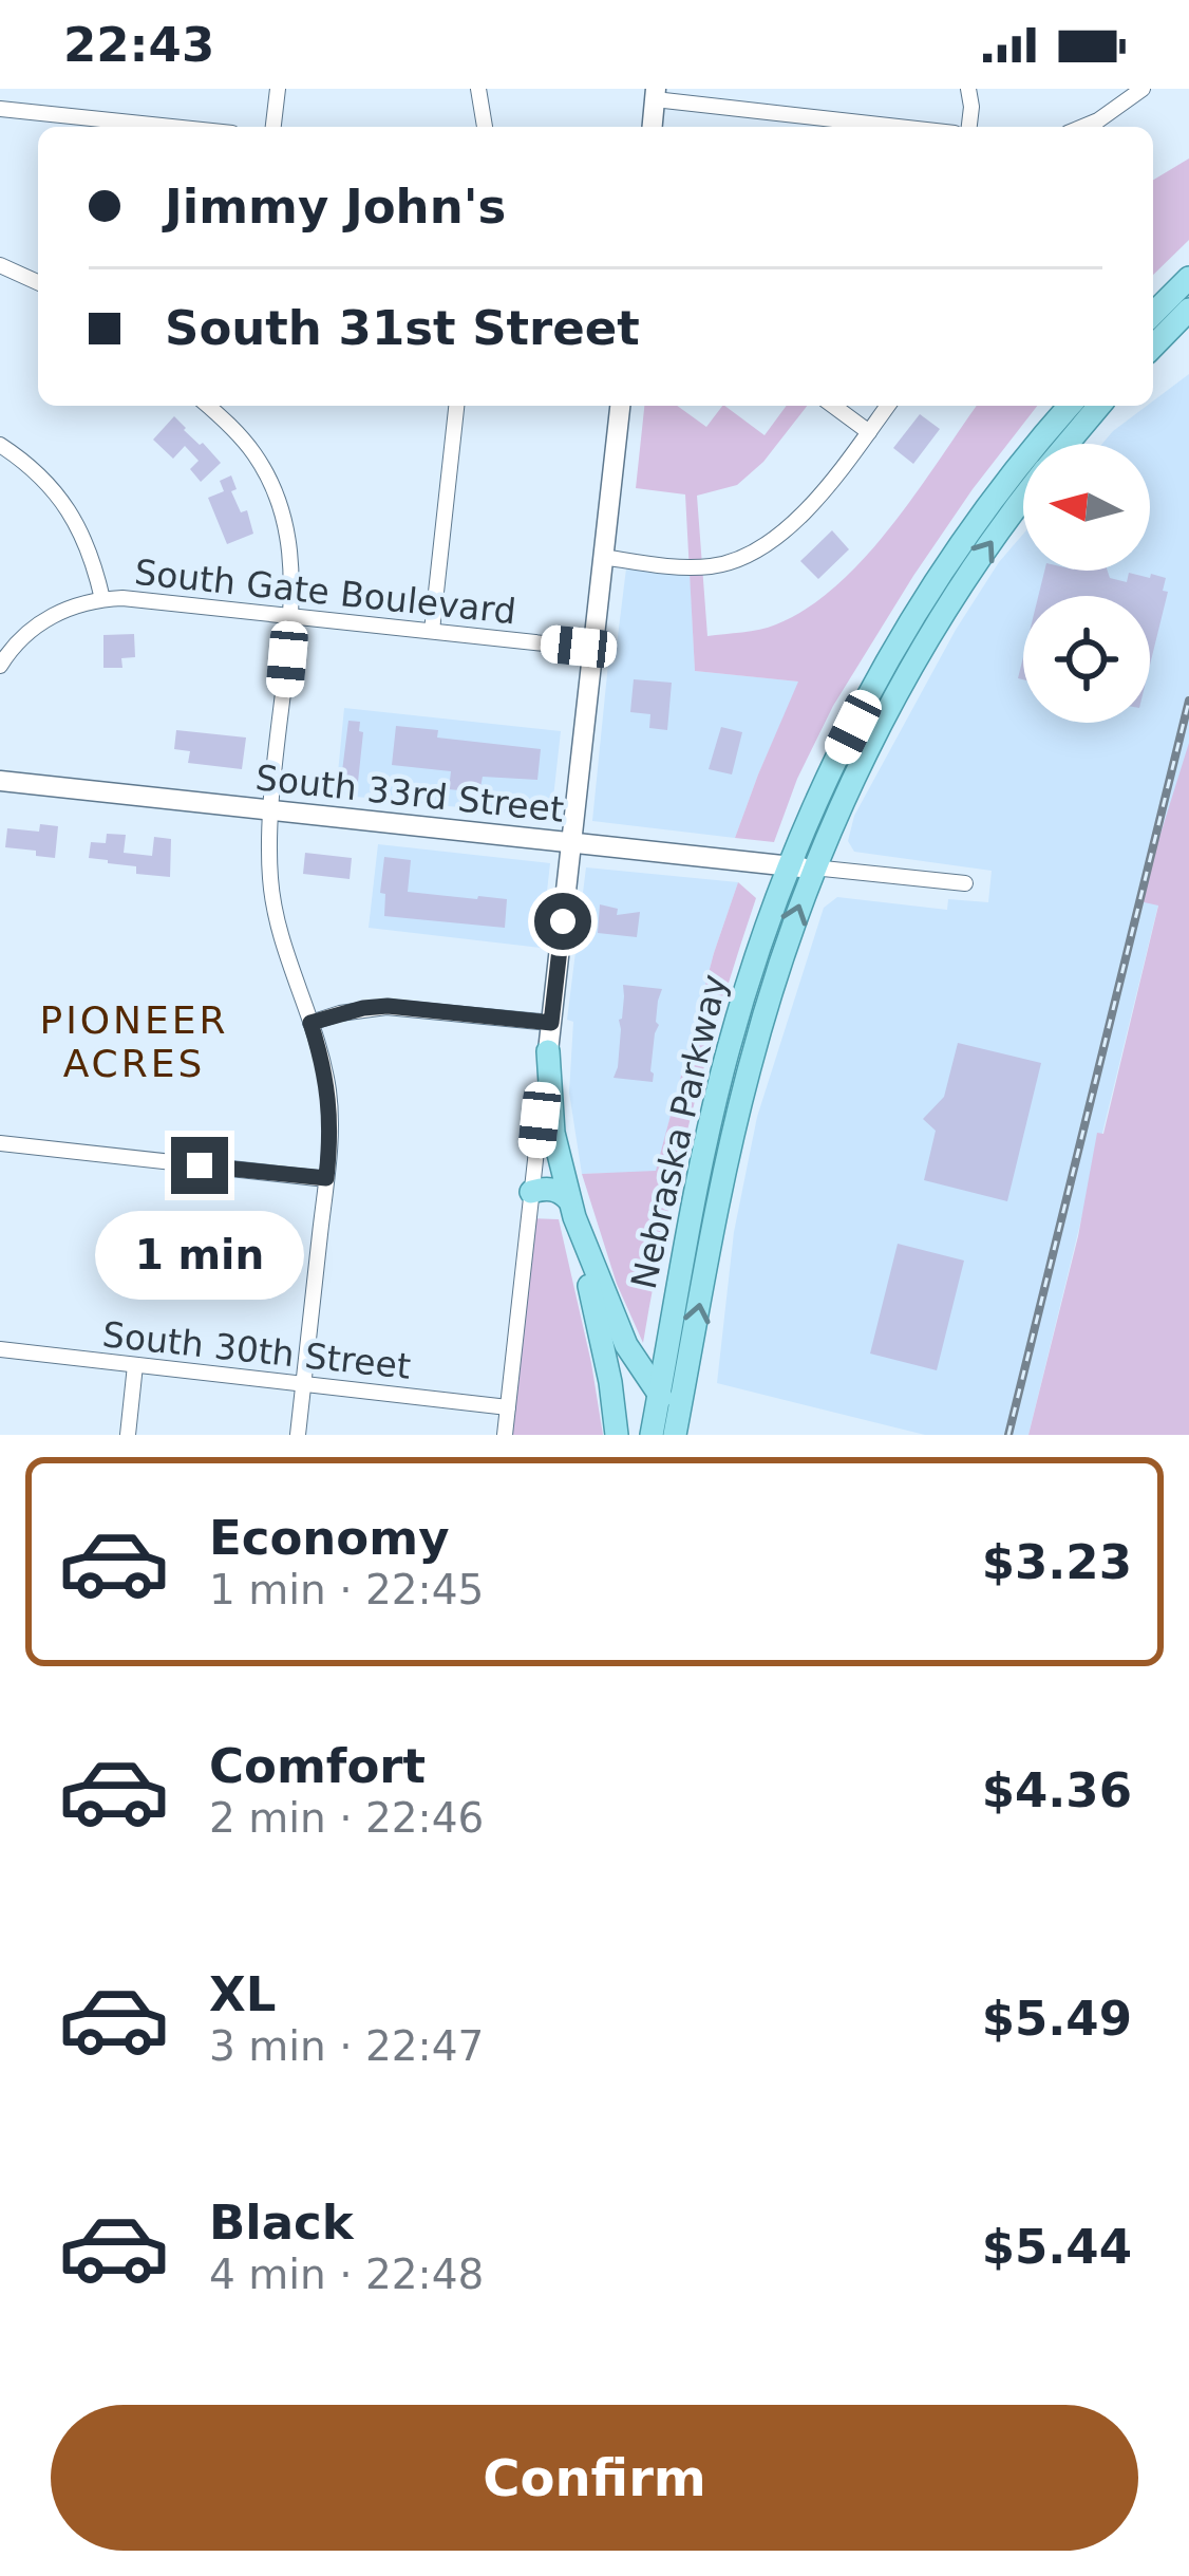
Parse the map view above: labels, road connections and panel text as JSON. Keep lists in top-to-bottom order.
{
  "streets": {
    "main road": ["South 33rd Street", "Nebraska Parkway"],
    "street": ["South Gate Boulevard", "South 30th Street"]
  },
  "crossings": [
    ["South 33rd Street", "Nebraska Parkway"]
  ],
  "districts": ["PIONEER ACRES"],
  "north": "left",
  "page": {
    "status": "22:43",
    "banner": ["Jimmy John's", "South 31st Street"],
    "bubble": "1 min",
    "list": [
      {
        "name": "Economy",
        "note": "1 min · 22:45",
        "value": "$3.23"
      },
      {
        "name": "Comfort",
        "note": "2 min · 22:46",
        "value": "$4.36"
      },
      {
        "name": "XL",
        "note": "3 min · 22:47",
        "value": "$5.49"
      },
      {
        "name": "Black",
        "note": "4 min · 22:48",
        "value": "$5.44"
      }
    ],
    "buttons": "Confirm"
  }
}
